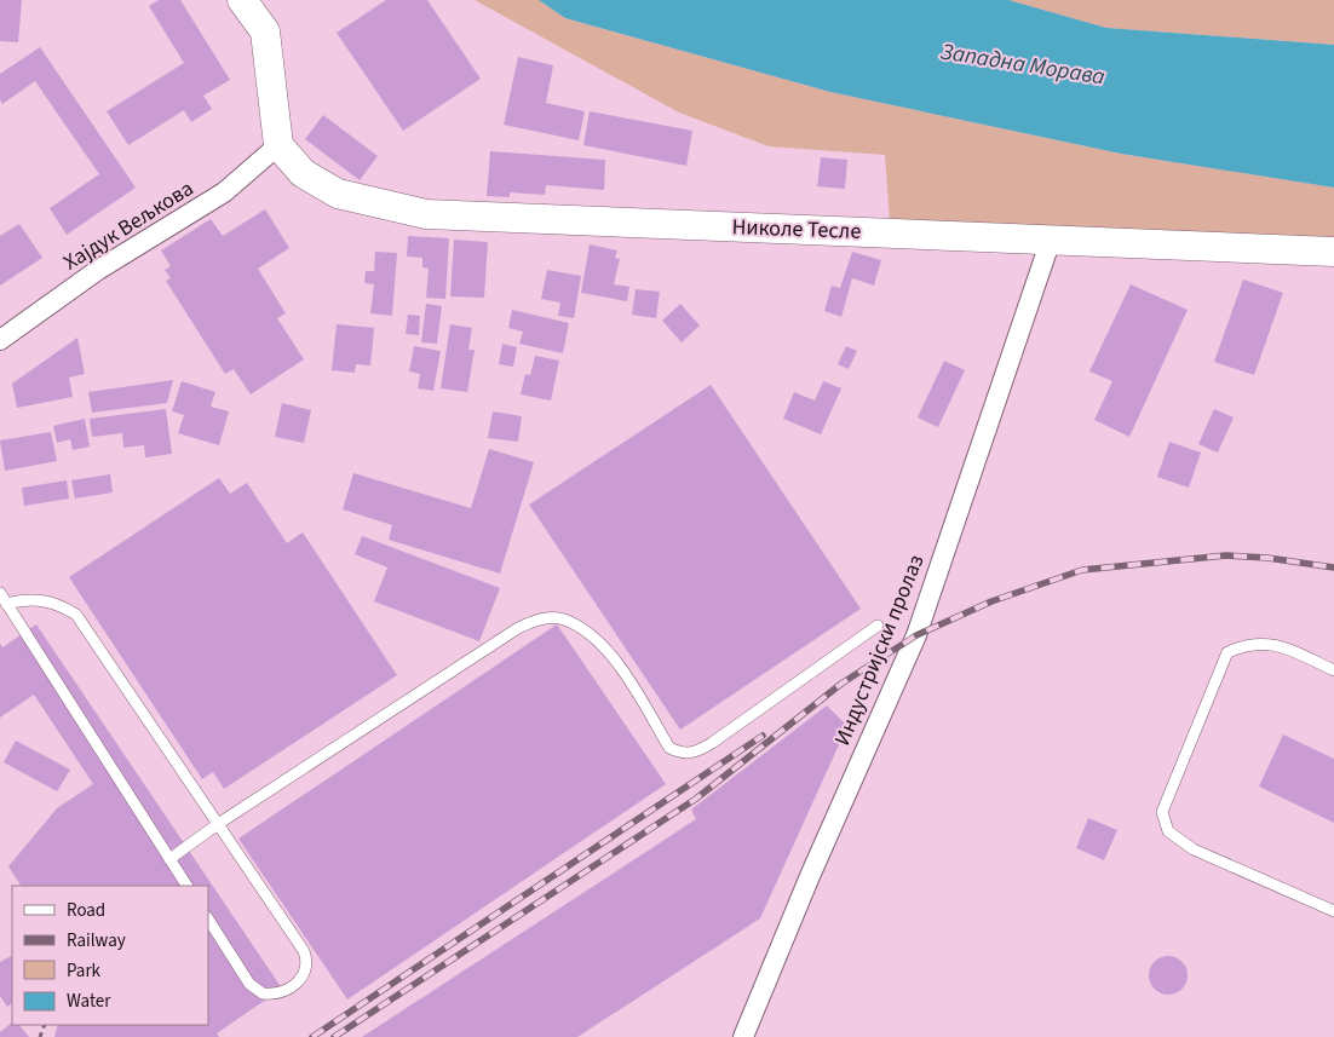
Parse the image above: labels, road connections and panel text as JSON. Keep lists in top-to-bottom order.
{
  "streets": {
    "street": ["Хајдук Вељкова", "Николе Тесле", "Индустријски пролаз"]
  },
  "crossings": [
    ["Хајдук Вељкова", "Николе Тесле"],
    ["Николе Тесле", "Индустријски пролаз"]
  ],
  "water": ["Западна Морава"],
  "legend": [
    "Road",
    "Railway",
    "Park",
    "Water"
  ]
}
